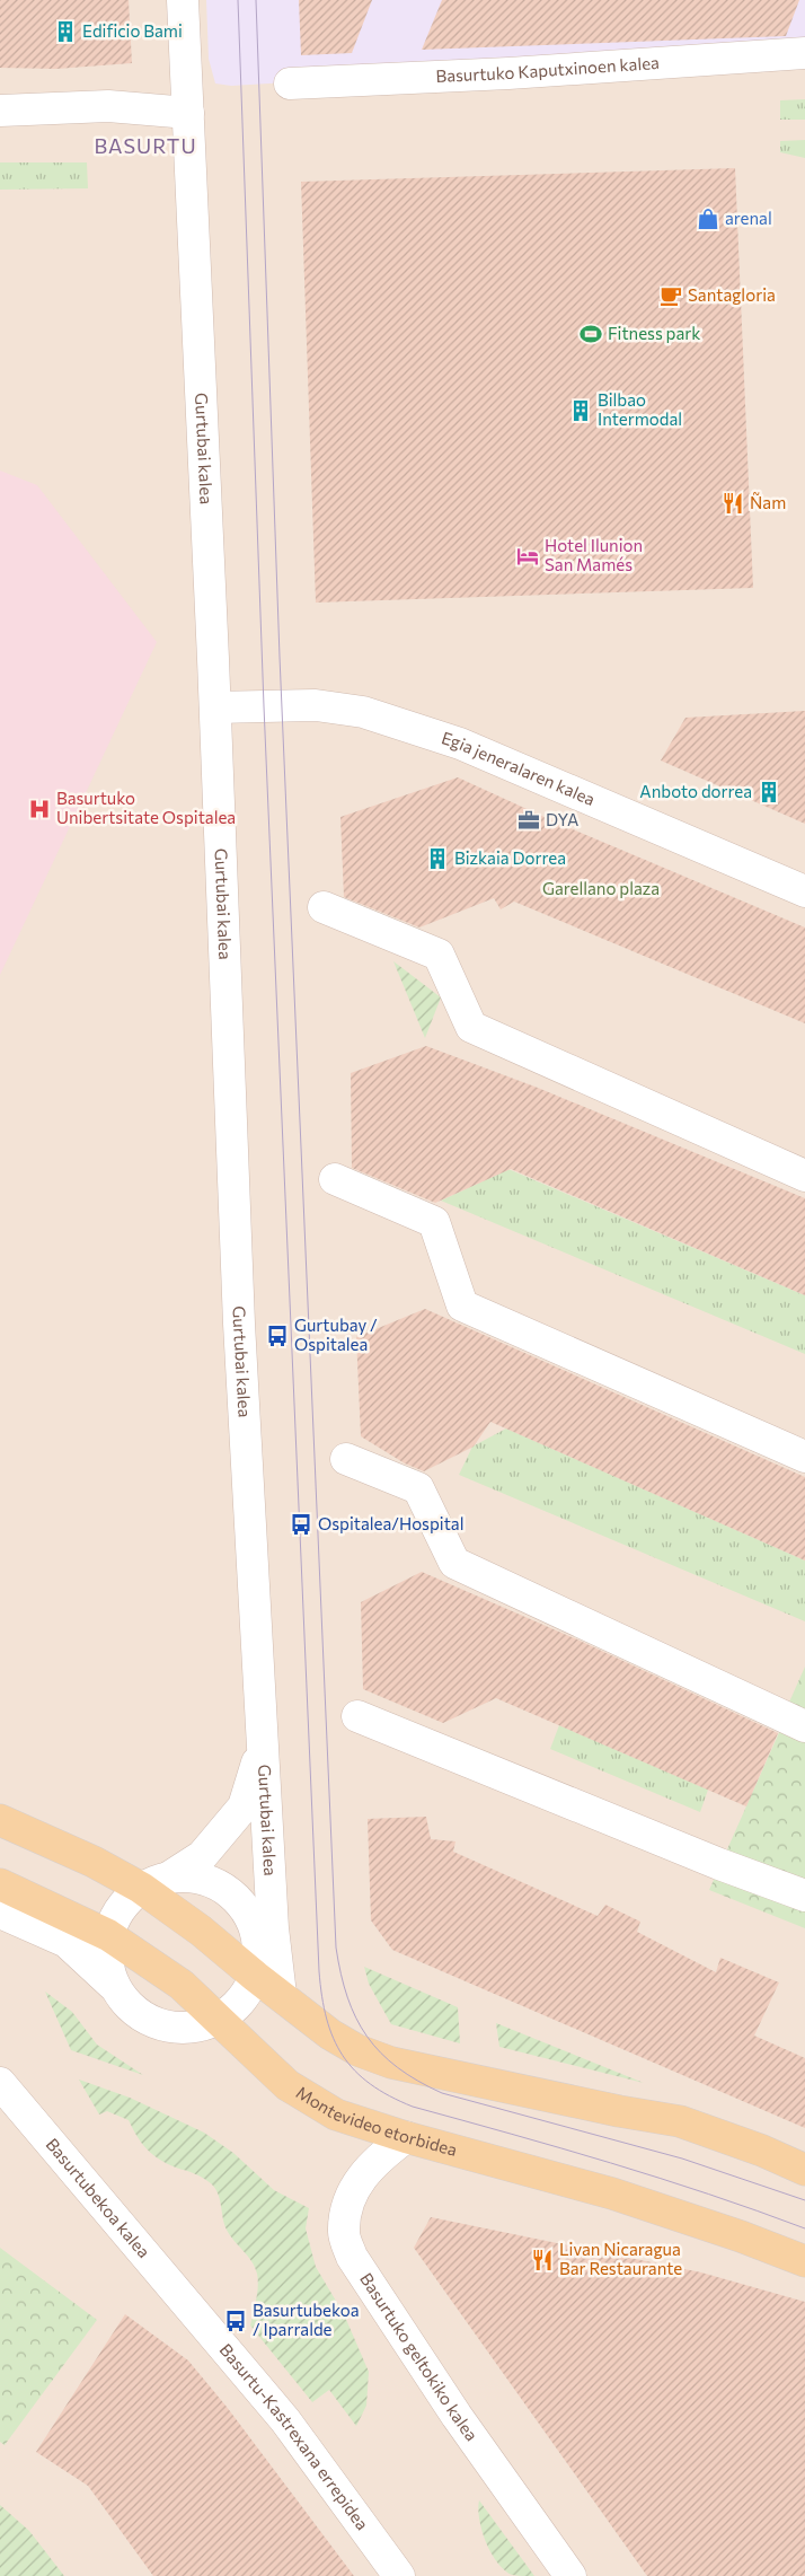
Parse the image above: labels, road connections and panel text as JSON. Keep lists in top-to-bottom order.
{
  "streets": {
    "main road": ["Montevideo etorbidea"],
    "street": [
      "Basurtuko Kaputxinoen kalea",
      "Gurtubai kalea",
      "Egia jeneralaren kalea",
      "Basurtubekoa kalea",
      "Basurtuko geltokiko kalea",
      "Basurtu-Kastrexana errepidea"
    ]
  },
  "crossings": [
    ["Gurtubai kalea", "Egia jeneralaren kalea"],
    ["Montevideo etorbidea", "Basurtuko geltokiko kalea"],
    ["Basurtubekoa kalea", "Basurtu-Kastrexana errepidea"]
  ],
  "districts": ["BASURTU"],
  "parks": ["Garellano plaza"],
  "places": {
    "building": [
      "Edificio Bami",
      "Bilbao Intermodal",
      "Anboto dorrea",
      "Bizkaia Dorrea"
    ],
    "shop": ["arenal"],
    "cafe": ["Santagloria"],
    "sports": ["Fitness park"],
    "restaurant": ["Ñam", "Livan Nicaragua Bar Restaurante"],
    "hotel": ["Hotel Ilunion San Mamés"],
    "hospital": ["Basurtuko Unibertsitate Ospitalea"],
    "office": ["DYA"],
    "bus stop": ["Gurtubay / Ospitalea", "Ospitalea/Hospital", "Basurtubekoa / Iparralde"]
  }
}
